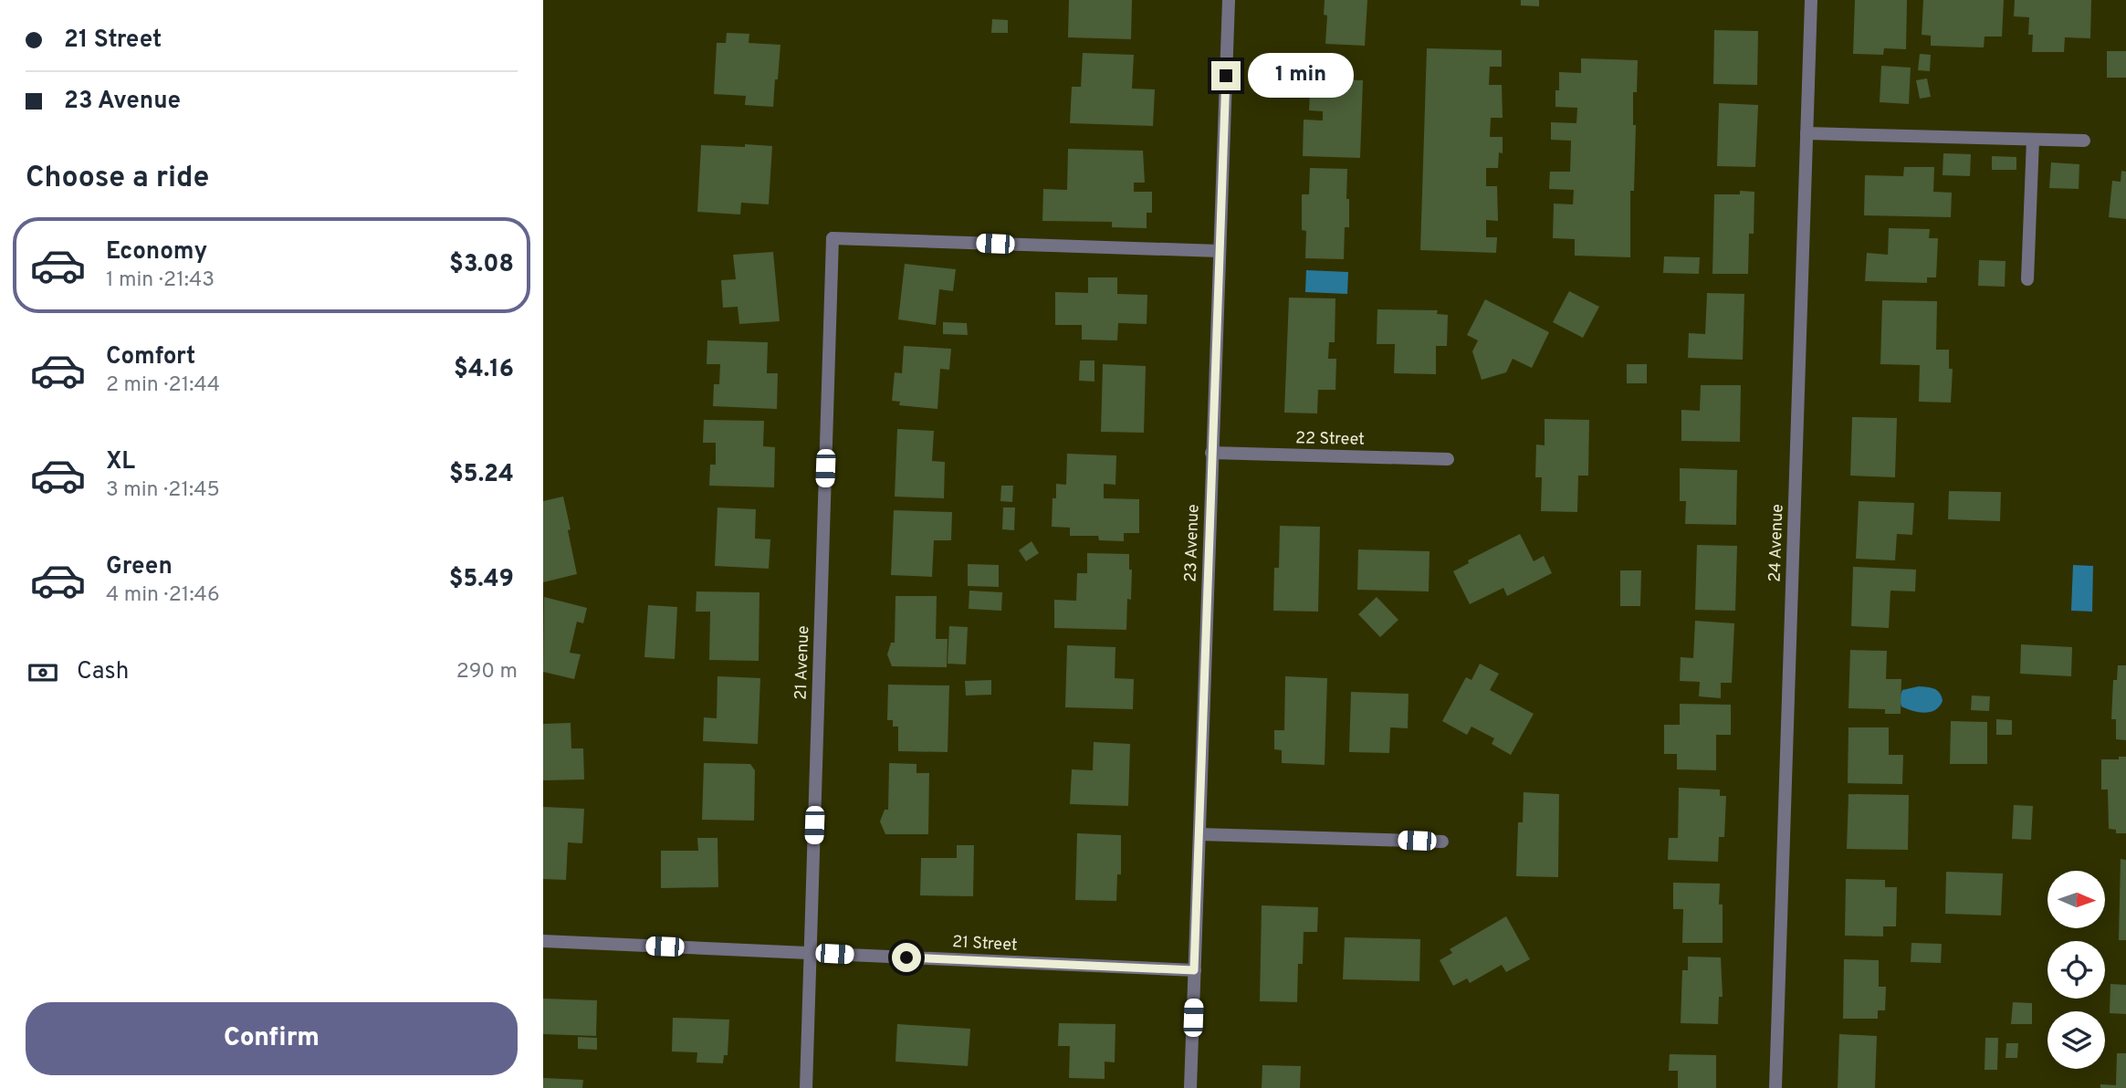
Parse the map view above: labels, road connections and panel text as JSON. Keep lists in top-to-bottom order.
{
  "streets": {
    "street": [
      "22 Street",
      "23 Avenue",
      "24 Avenue",
      "21 Avenue",
      "21 Street"
    ]
  },
  "crossings": [
    ["22 Street", "23 Avenue"],
    ["23 Avenue", "21 Avenue"],
    ["23 Avenue", "21 Street"],
    ["21 Avenue", "21 Street"]
  ],
  "north": "right",
  "page": {
    "banner": ["21 Street", "23 Avenue"],
    "bubble": "1 min",
    "heading": "Choose a ride",
    "list": [
      {
        "name": "Economy",
        "note": "1 min · 21:43",
        "value": "$3.08"
      },
      {
        "name": "Comfort",
        "note": "2 min · 21:44",
        "value": "$4.16"
      },
      {
        "name": "XL",
        "note": "3 min · 21:45",
        "value": "$5.24"
      },
      {
        "name": "Green",
        "note": "4 min · 21:46",
        "value": "$5.49"
      }
    ],
    "pay": ["Cash", "290 m"],
    "buttons": "Confirm"
  }
}
